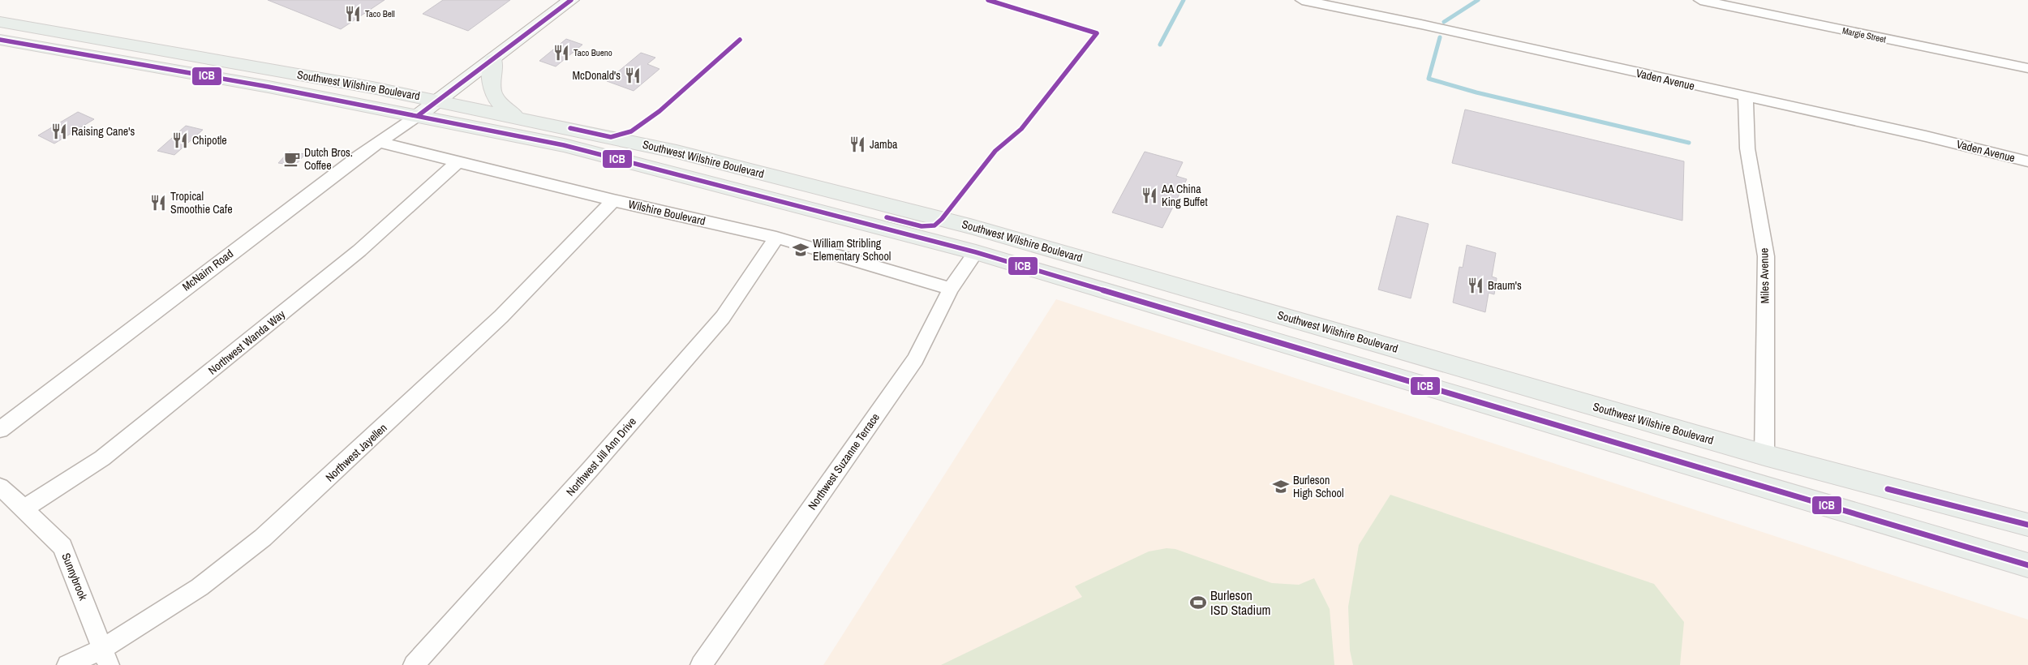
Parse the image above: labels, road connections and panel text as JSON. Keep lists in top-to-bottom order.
{
  "streets": {
    "main road": ["Southwest Wilshire Boulevard"],
    "street": [
      "Margie Street",
      "Vaden Avenue",
      "Wilshire Boulevard",
      "McNairn Road",
      "Miles Avenue",
      "Northwest Wanda Way",
      "Northwest Jayellen",
      "Northwest Jill Ann Drive",
      "Northwest Suzanne Terrace",
      "Sunnybrook"
    ]
  },
  "crossings": [
    ["Vaden Avenue", "Miles Avenue"],
    ["Southwest Wilshire Boulevard", "McNairn Road"],
    ["Southwest Wilshire Boulevard", "Miles Avenue"],
    ["Southwest Wilshire Boulevard", "Northwest Suzanne Terrace"],
    ["Wilshire Boulevard", "McNairn Road"],
    ["Wilshire Boulevard", "Northwest Wanda Way"],
    ["Wilshire Boulevard", "Northwest Jayellen"],
    ["Wilshire Boulevard", "Northwest Jill Ann Drive"],
    ["Wilshire Boulevard", "Northwest Suzanne Terrace"],
    ["Northwest Wanda Way", "Sunnybrook"],
    ["Northwest Jayellen", "Sunnybrook"]
  ],
  "places": {
    "restaurant": [
      "Taco Bell",
      "Taco Bueno",
      "McDonald's",
      "Raising Cane's",
      "Chipotle",
      "Jamba",
      "AA China King Buffet",
      "Tropical Smoothie Cafe",
      "Braum's"
    ],
    "cafe": ["Dutch Bros. Coffee"],
    "school or university": ["William Stribling Elementary School", "Burleson High School"],
    "sports": ["Burleson ISD Stadium"]
  },
  "lines": ["transit line ICB"]
}
